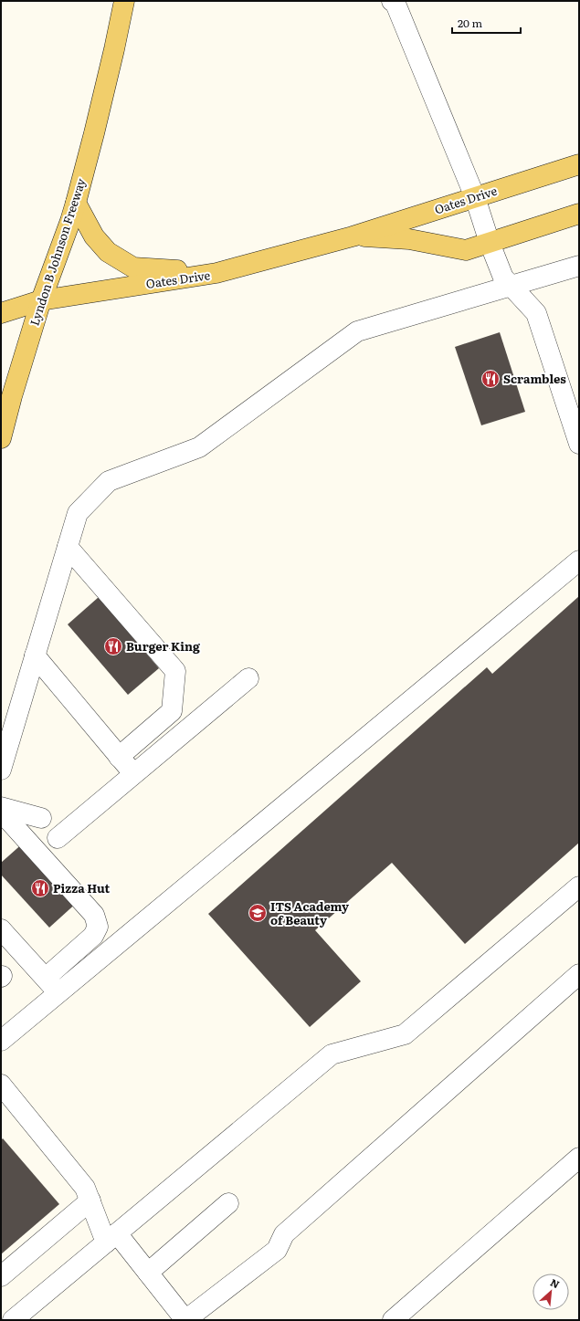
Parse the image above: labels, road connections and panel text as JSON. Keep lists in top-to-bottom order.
{
  "streets": {
    "main road": ["Oates Drive", "Lyndon B Johnson Freeway"]
  },
  "crossings": [
    ["Oates Drive", "Lyndon B Johnson Freeway"]
  ],
  "places": {
    "restaurant": ["Scrambles", "Burger King", "Pizza Hut"],
    "school or university": ["ITS Academy of Beauty"]
  },
  "scale_bar": "20 m",
  "north": "top right"
}
